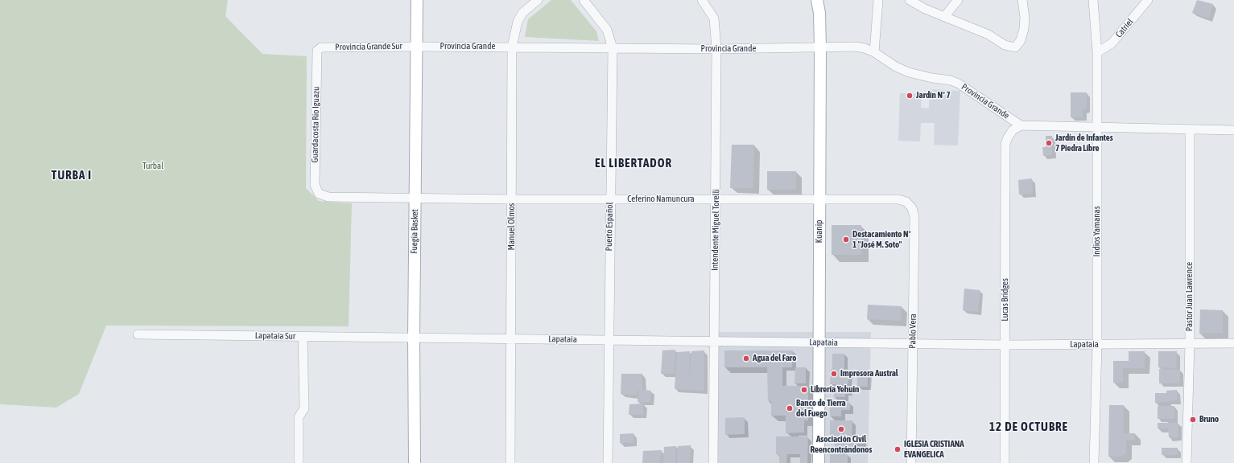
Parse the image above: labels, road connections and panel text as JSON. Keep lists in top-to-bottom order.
{
  "streets": {
    "main road": ["Fuegia Basket", "Kuanip"],
    "street": [
      "Catriel",
      "Provincia Grande Sur",
      "Provincia Grande",
      "Guardacosta Rio Iguazu",
      "Ceferino Namuncura",
      "Manuel Olmos",
      "Puerto Español",
      "Intendente Miguel Torelli",
      "Indios Yamanas",
      "Pastor Juan Lawrence",
      "Lucas Bridges",
      "Pablo Vera",
      "Lapataia Sur",
      "Lapataia"
    ]
  },
  "crossings": [
    ["Catriel", "Indios Yamanas"],
    ["Provincia Grande Sur", "Provincia Grande"],
    ["Provincia Grande Sur", "Guardacosta Rio Iguazu"],
    ["Provincia Grande Sur", "Fuegia Basket"],
    ["Provincia Grande", "Manuel Olmos"],
    ["Provincia Grande", "Puerto Español"],
    ["Provincia Grande", "Intendente Miguel Torelli"],
    ["Provincia Grande", "Fuegia Basket"],
    ["Provincia Grande", "Kuanip"],
    ["Provincia Grande", "Lucas Bridges"],
    ["Guardacosta Rio Iguazu", "Ceferino Namuncura"],
    ["Ceferino Namuncura", "Manuel Olmos"],
    ["Ceferino Namuncura", "Puerto Español"],
    ["Ceferino Namuncura", "Intendente Miguel Torelli"],
    ["Ceferino Namuncura", "Fuegia Basket"],
    ["Ceferino Namuncura", "Kuanip"],
    ["Ceferino Namuncura", "Pablo Vera"],
    ["Manuel Olmos", "Lapataia"],
    ["Puerto Español", "Lapataia"],
    ["Intendente Miguel Torelli", "Lapataia"],
    ["Fuegia Basket", "Lapataia Sur"],
    ["Fuegia Basket", "Lapataia"],
    ["Kuanip", "Lapataia"],
    ["Indios Yamanas", "Lapataia"],
    ["Pastor Juan Lawrence", "Lapataia"],
    ["Lucas Bridges", "Lapataia"],
    ["Pablo Vera", "Lapataia"],
    ["Lapataia Sur", "Lapataia"]
  ],
  "districts": ["EL LIBERTADOR", "TURBA I", "12 DE OCTUBRE"],
  "parks": ["Turbal"],
  "places": [
    "Jardín Nº 7",
    "Jardín de Infantes 7 Piedra Libre",
    "Destacamiento N° 1 \"José M. Soto\"",
    "Agua del Faro",
    "Impresora Austral",
    "Librería Yehuin",
    "Banco de Tierra del Fuego",
    "Bruno",
    "Asociación Civil Reencontrándonos",
    "IGLESIA CRISTIANA EVANGELICA"
  ]
}
